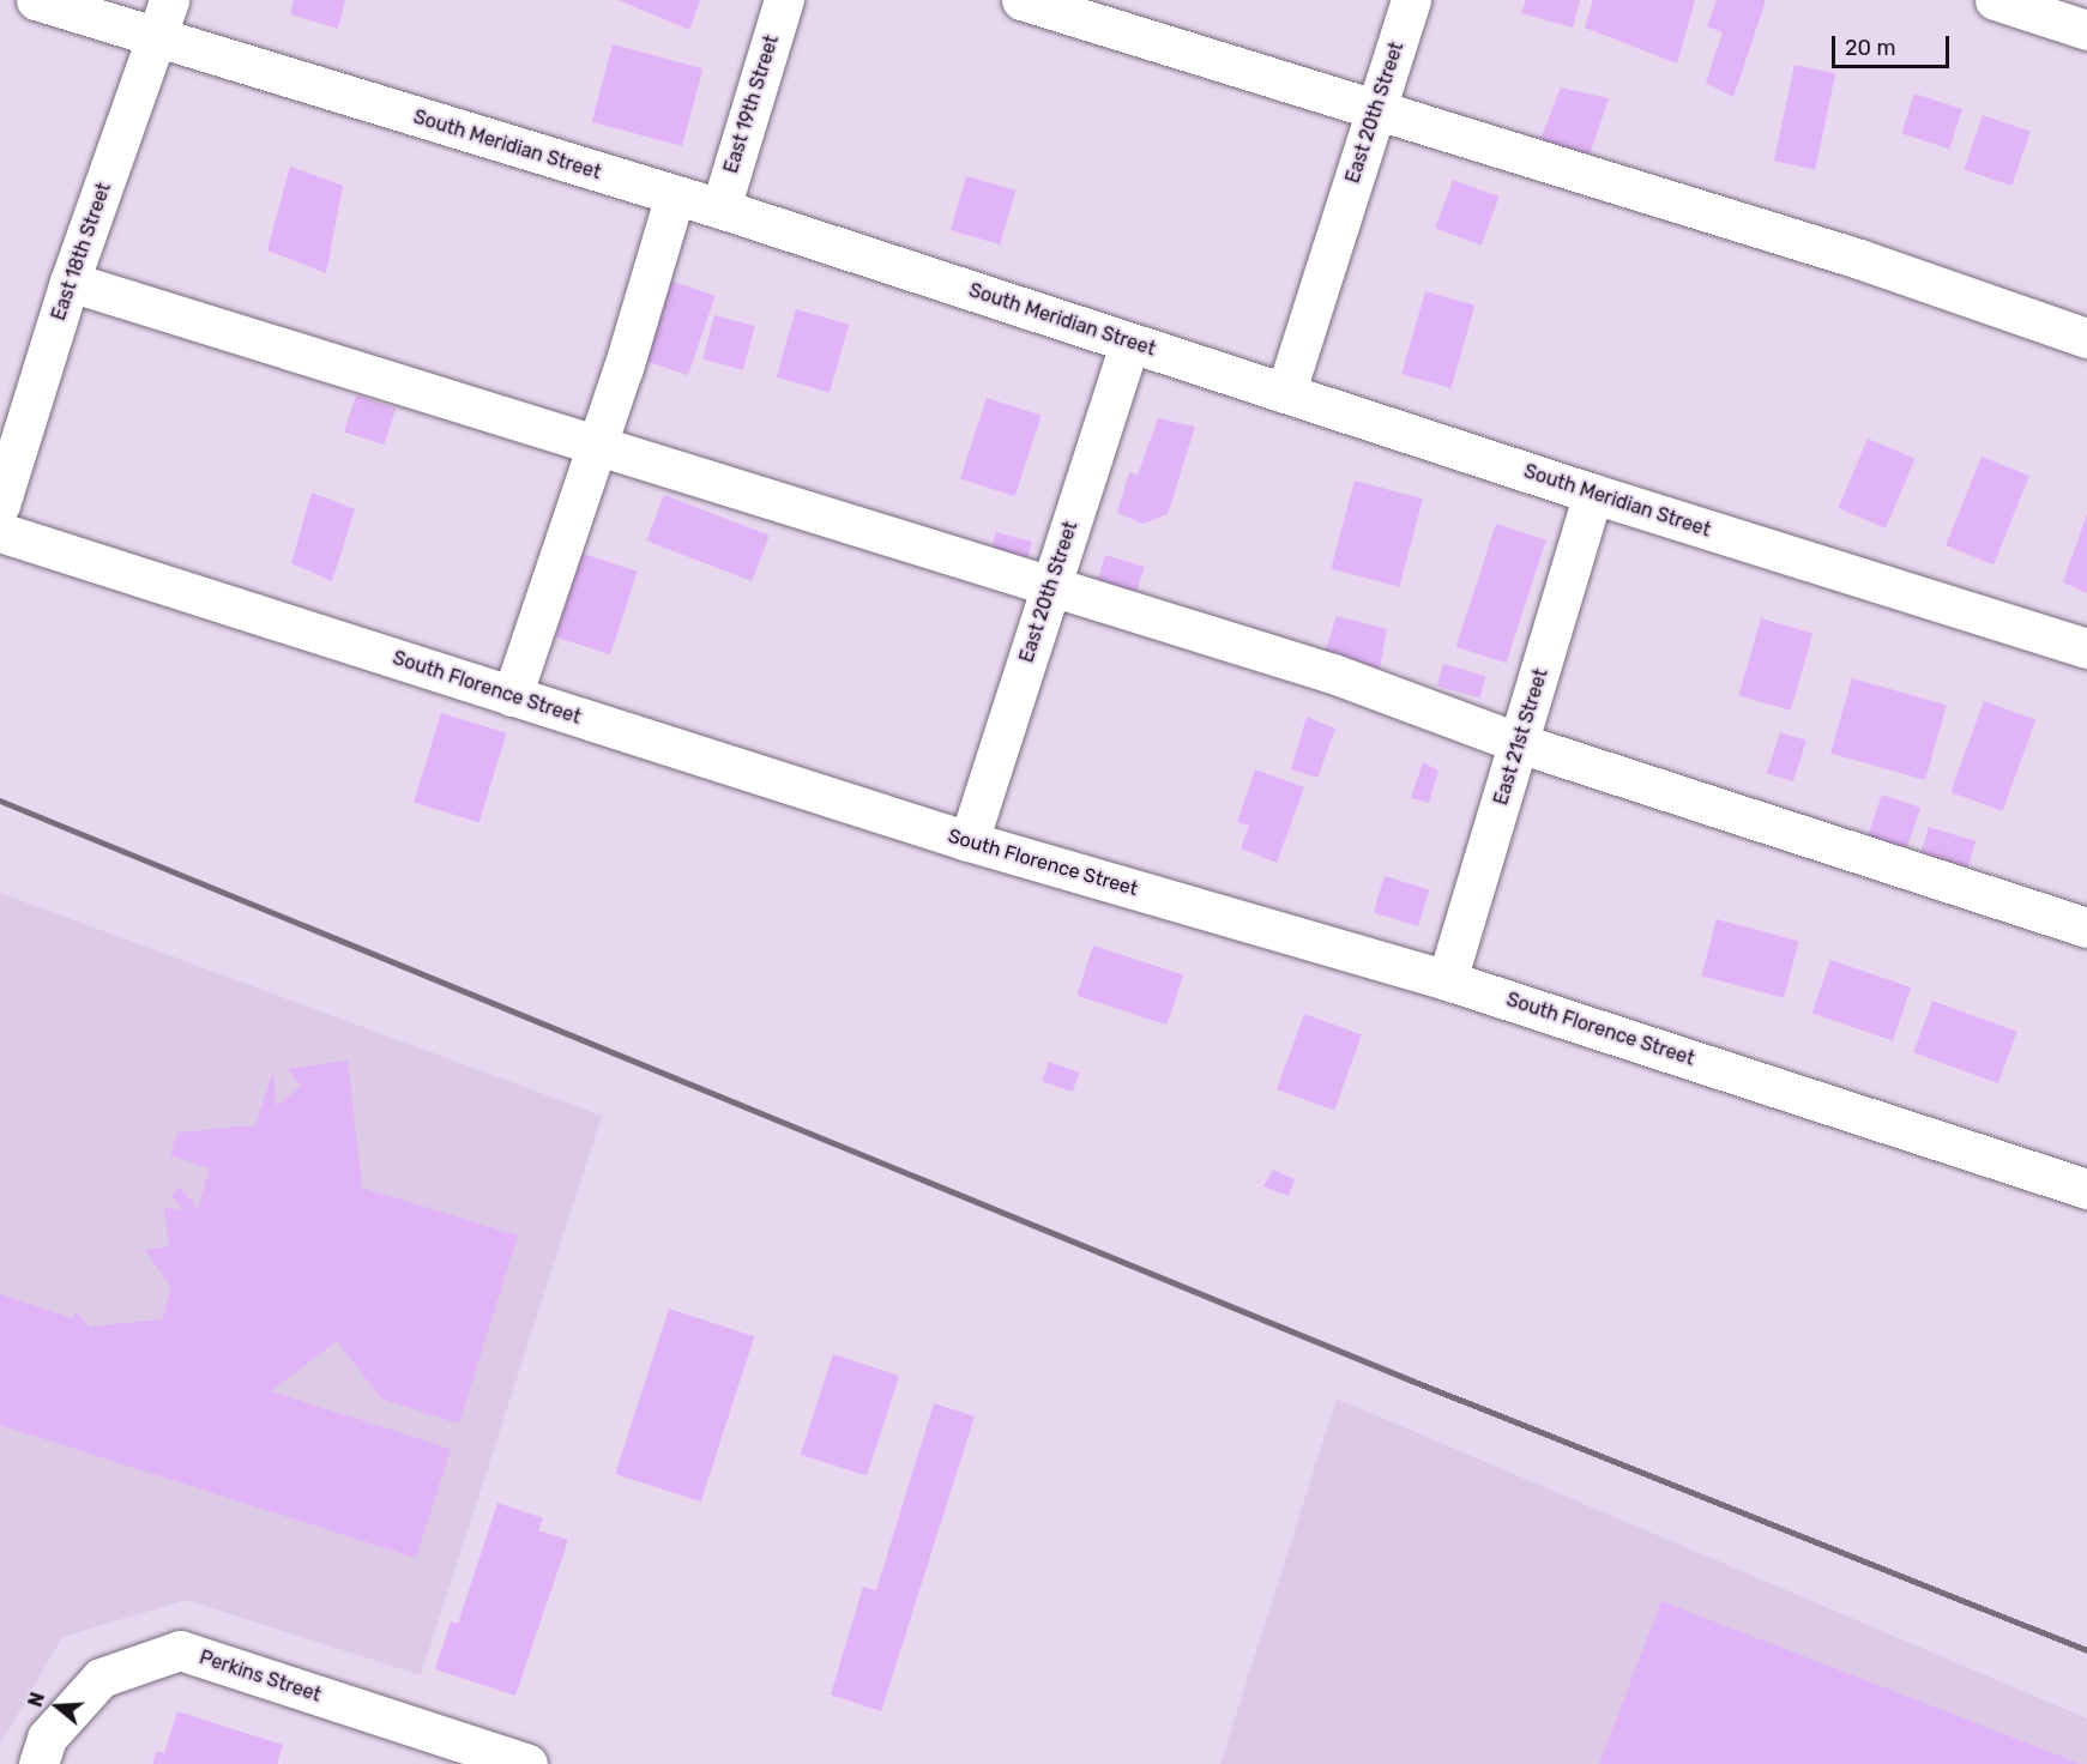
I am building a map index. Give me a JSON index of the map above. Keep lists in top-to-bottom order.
{
  "streets": {
    "street": [
      "East 19th Street",
      "East 20th Street",
      "South Meridian Street",
      "East 18th Street",
      "South Florence Street",
      "East 21st Street",
      "Perkins Street"
    ]
  },
  "crossings": [
    ["East 19th Street", "South Meridian Street"],
    ["East 20th Street", "South Meridian Street"],
    ["East 20th Street", "South Florence Street"],
    ["South Meridian Street", "East 18th Street"],
    ["South Meridian Street", "East 21st Street"],
    ["South Florence Street", "East 21st Street"]
  ],
  "scale_bar": "20 m",
  "north": "left"
}
